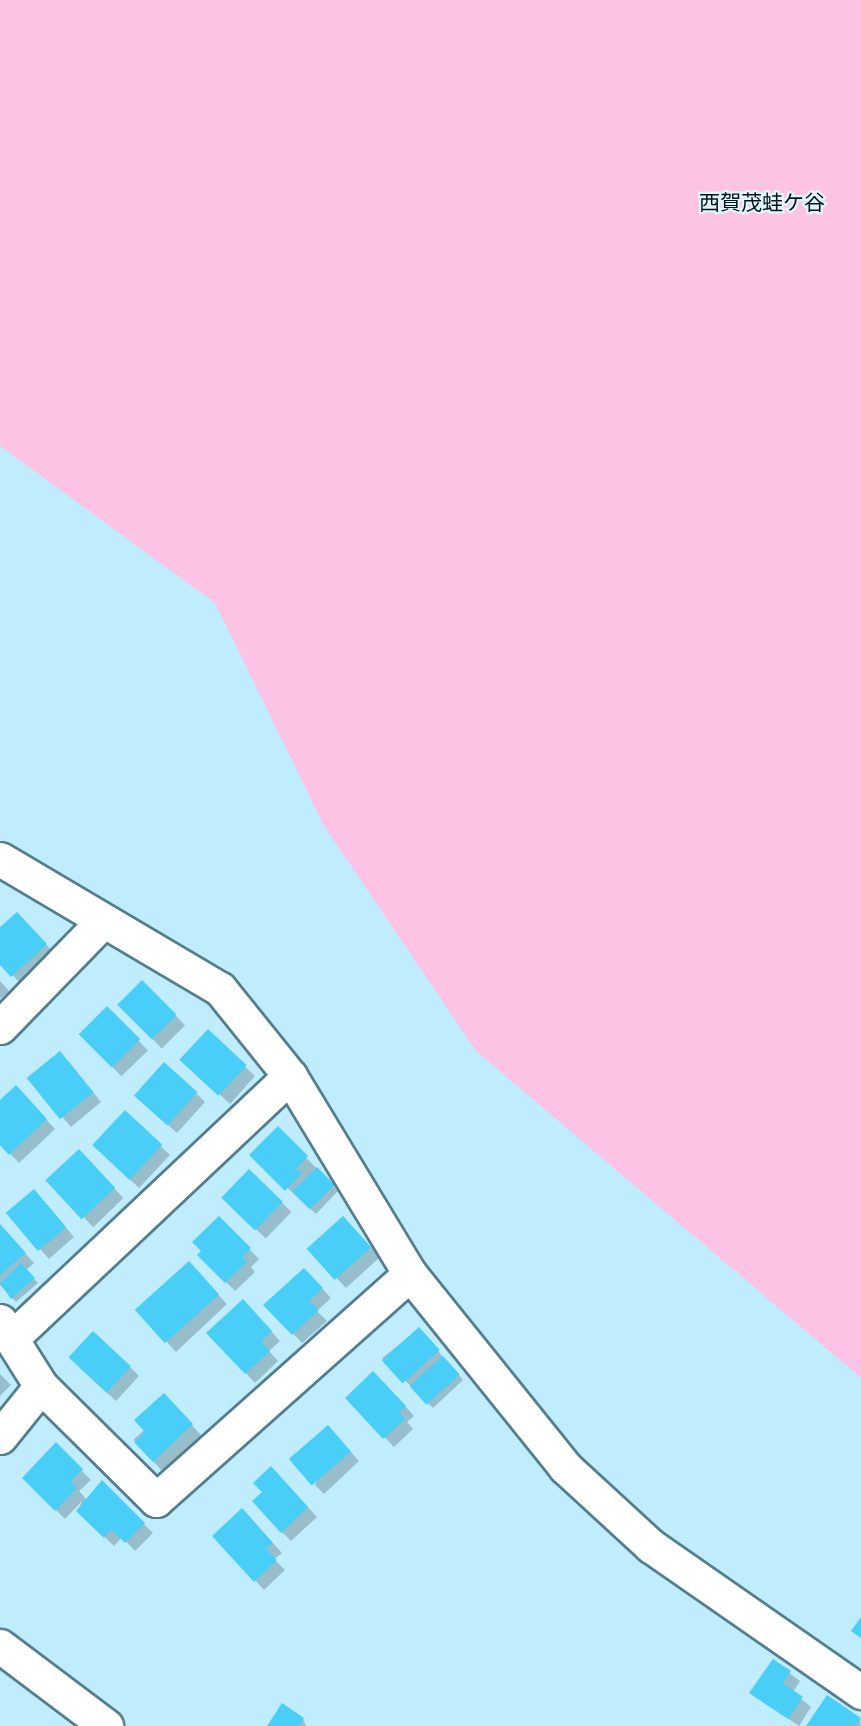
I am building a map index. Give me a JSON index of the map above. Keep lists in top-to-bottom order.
{
  "districts": ["西賀茂蛙ケ谷"]
}
